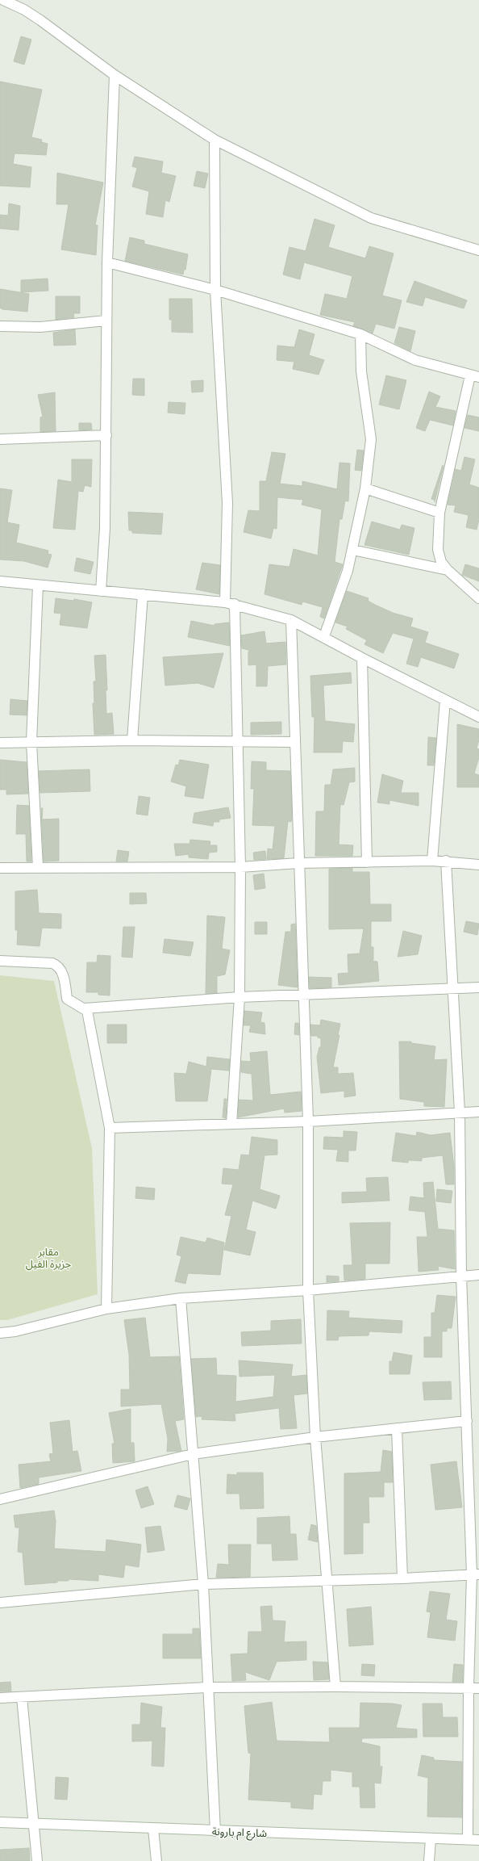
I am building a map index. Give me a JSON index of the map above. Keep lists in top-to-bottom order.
{
  "streets": {
    "street": ["شارع ام بارونة"]
  },
  "parks": ["مقابر جزيرة الفيل"]
}
